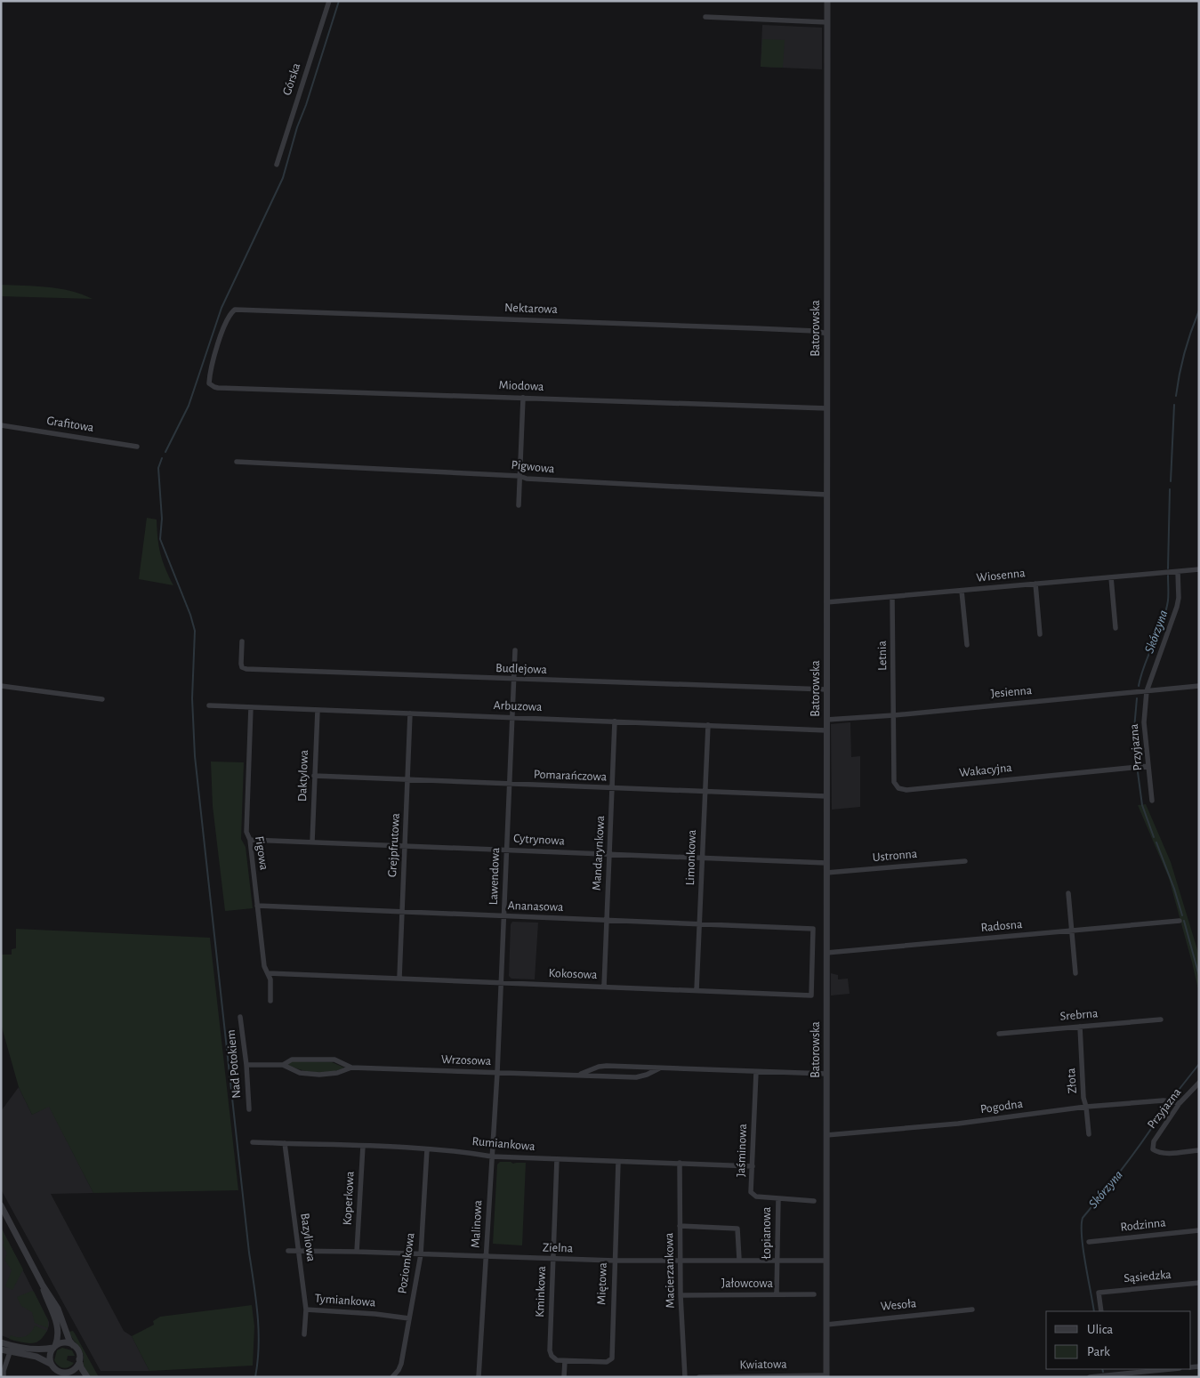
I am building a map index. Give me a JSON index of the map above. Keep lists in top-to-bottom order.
{
  "streets": {
    "street": [
      "Górska",
      "Nektarowa",
      "Batorowska",
      "Miodowa",
      "Grafitowa",
      "Pigwowa",
      "Wiosenna",
      "Letnia",
      "Budlejowa",
      "Jesienna",
      "Arbuzowa",
      "Przyjazna",
      "Wakacyjna",
      "Daktylowa",
      "Pomarańczowa",
      "Cytrynowa",
      "Grejpfrutowa",
      "Figowa",
      "Mandarynkowa",
      "Ustronna",
      "Limonkowa",
      "Lawendowa",
      "Ananasowa",
      "Radosna",
      "Kokosowa",
      "Srebrna",
      "Wrzosowa",
      "Nad Potokiem",
      "Złota",
      "Pogodna",
      "Rumiankowa",
      "Jaśminowa",
      "Koperkowa",
      "Malinowa",
      "Rodzinna",
      "Łopianowa",
      "Bazyliowa",
      "Zielna",
      "Poziomkowa",
      "Macierzankowa",
      "Sąsiedzka",
      "Miętowa",
      "Jałowcowa",
      "Kminkowa",
      "Tymiankowa",
      "Wesoła",
      "Kwiatowa"
    ]
  },
  "crossings": [
    ["Nektarowa", "Batorowska"],
    ["Nektarowa", "Miodowa"],
    ["Batorowska", "Miodowa"],
    ["Batorowska", "Pigwowa"],
    ["Batorowska", "Wiosenna"],
    ["Batorowska", "Budlejowa"],
    ["Batorowska", "Jesienna"],
    ["Batorowska", "Arbuzowa"],
    ["Batorowska", "Pomarańczowa"],
    ["Batorowska", "Cytrynowa"],
    ["Batorowska", "Ustronna"],
    ["Batorowska", "Radosna"],
    ["Batorowska", "Wrzosowa"],
    ["Batorowska", "Pogodna"],
    ["Batorowska", "Zielna"],
    ["Batorowska", "Wesoła"],
    ["Batorowska", "Kwiatowa"],
    ["Wiosenna", "Letnia"],
    ["Letnia", "Jesienna"],
    ["Letnia", "Wakacyjna"],
    ["Budlejowa", "Lawendowa"],
    ["Jesienna", "Przyjazna"],
    ["Jesienna", "Wakacyjna"],
    ["Arbuzowa", "Daktylowa"],
    ["Arbuzowa", "Grejpfrutowa"],
    ["Arbuzowa", "Figowa"],
    ["Arbuzowa", "Mandarynkowa"],
    ["Arbuzowa", "Limonkowa"],
    ["Arbuzowa", "Lawendowa"],
    ["Przyjazna", "Wakacyjna"],
    ["Przyjazna", "Pogodna"],
    ["Daktylowa", "Pomarańczowa"],
    ["Daktylowa", "Cytrynowa"],
    ["Pomarańczowa", "Grejpfrutowa"],
    ["Pomarańczowa", "Mandarynkowa"],
    ["Pomarańczowa", "Limonkowa"],
    ["Pomarańczowa", "Lawendowa"],
    ["Cytrynowa", "Grejpfrutowa"],
    ["Cytrynowa", "Figowa"],
    ["Cytrynowa", "Mandarynkowa"],
    ["Cytrynowa", "Limonkowa"],
    ["Cytrynowa", "Lawendowa"],
    ["Grejpfrutowa", "Ananasowa"],
    ["Grejpfrutowa", "Kokosowa"],
    ["Figowa", "Ananasowa"],
    ["Figowa", "Kokosowa"],
    ["Mandarynkowa", "Ananasowa"],
    ["Mandarynkowa", "Kokosowa"],
    ["Limonkowa", "Ananasowa"],
    ["Limonkowa", "Kokosowa"],
    ["Lawendowa", "Ananasowa"],
    ["Lawendowa", "Kokosowa"],
    ["Lawendowa", "Wrzosowa"],
    ["Lawendowa", "Malinowa"],
    ["Ananasowa", "Kokosowa"],
    ["Srebrna", "Złota"],
    ["Wrzosowa", "Nad Potokiem"],
    ["Wrzosowa", "Jaśminowa"],
    ["Wrzosowa", "Malinowa"],
    ["Złota", "Pogodna"],
    ["Rumiankowa", "Jaśminowa"],
    ["Rumiankowa", "Koperkowa"],
    ["Rumiankowa", "Malinowa"],
    ["Rumiankowa", "Bazyliowa"],
    ["Rumiankowa", "Poziomkowa"],
    ["Rumiankowa", "Macierzankowa"],
    ["Rumiankowa", "Miętowa"],
    ["Rumiankowa", "Kminkowa"],
    ["Jaśminowa", "Łopianowa"],
    ["Koperkowa", "Zielna"],
    ["Malinowa", "Zielna"],
    ["Łopianowa", "Zielna"],
    ["Łopianowa", "Jałowcowa"],
    ["Bazyliowa", "Zielna"],
    ["Bazyliowa", "Tymiankowa"],
    ["Zielna", "Poziomkowa"],
    ["Zielna", "Macierzankowa"],
    ["Zielna", "Miętowa"],
    ["Zielna", "Kminkowa"],
    ["Poziomkowa", "Tymiankowa"],
    ["Macierzankowa", "Jałowcowa"],
    ["Miętowa", "Kminkowa"]
  ],
  "water": ["Skórzyna"],
  "legend": ["Ulica", "Park"]
}
